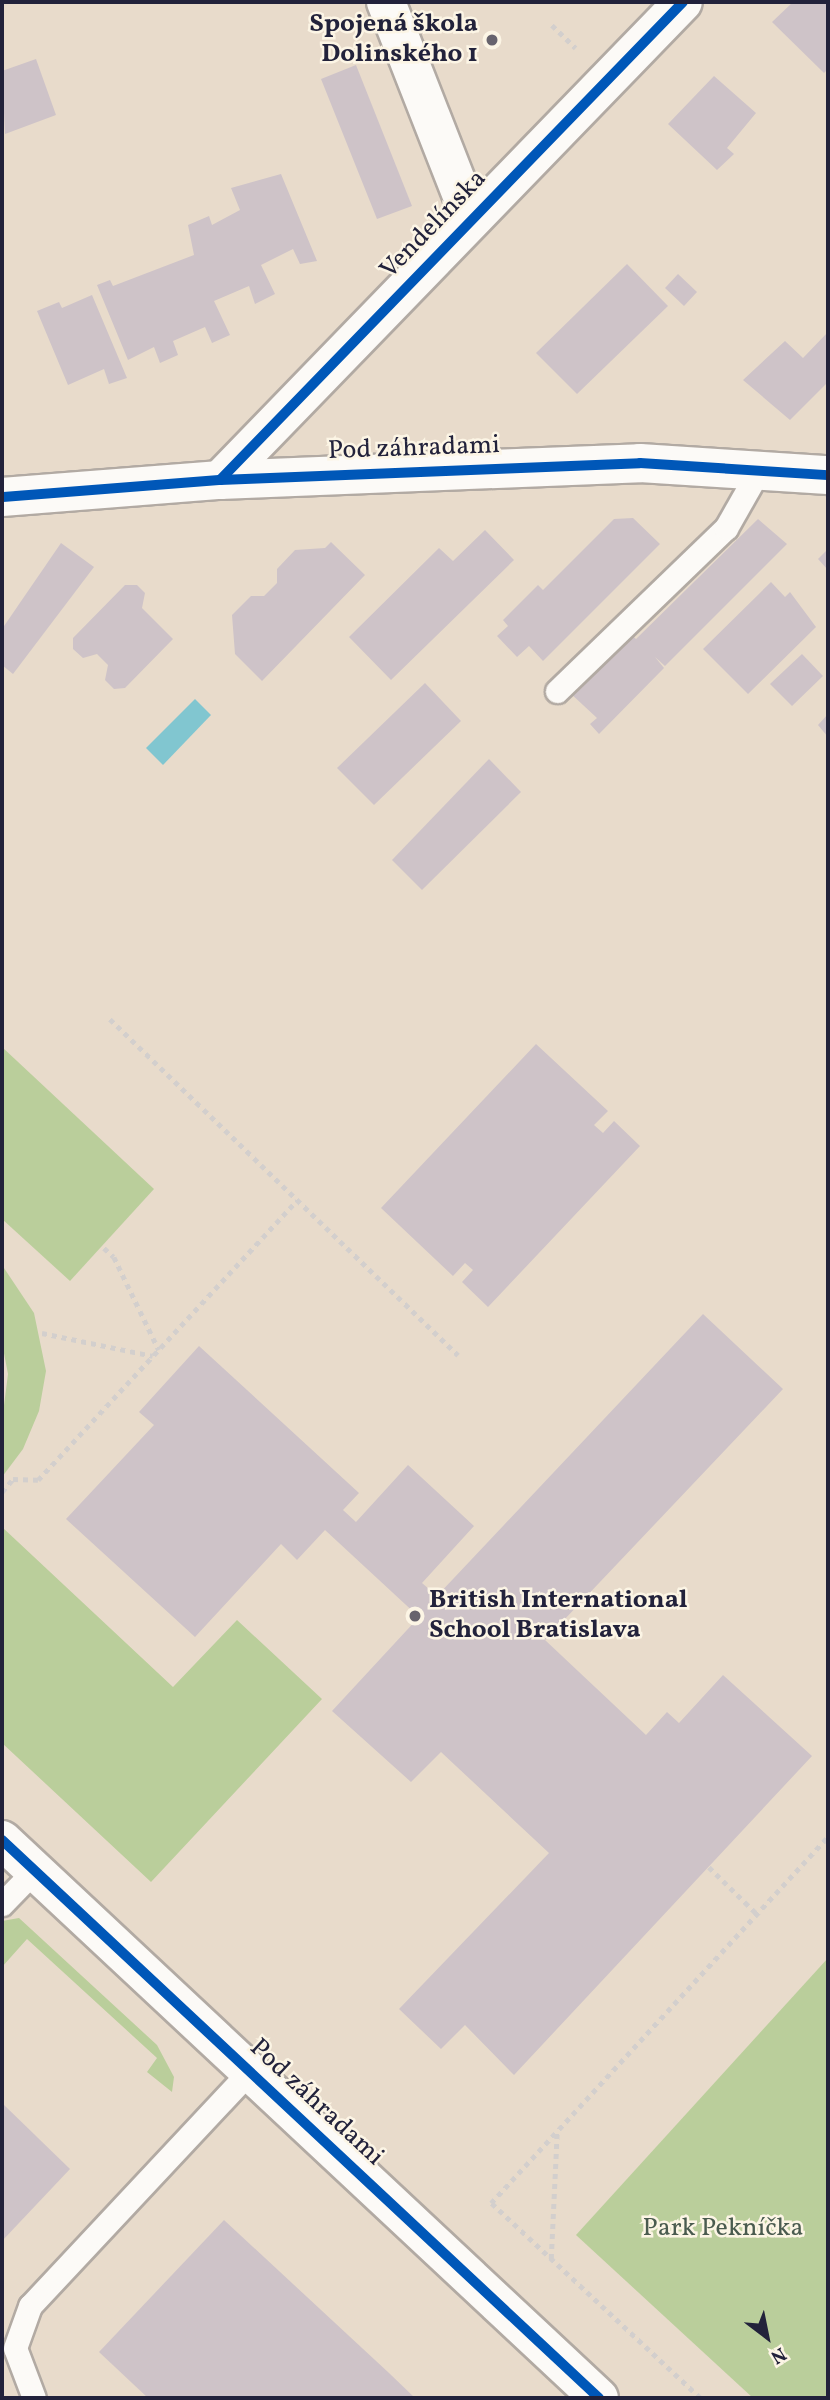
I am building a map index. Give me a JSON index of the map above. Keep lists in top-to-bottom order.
{
  "streets": {
    "street": ["Vendelínska", "Pod záhradami"]
  },
  "crossings": [
    ["Vendelínska", "Pod záhradami"]
  ],
  "parks": ["Park Pekníčka"],
  "places": ["Spojená škola Dolinského 1", "British International School Bratislava"],
  "north": "bottom right"
}
